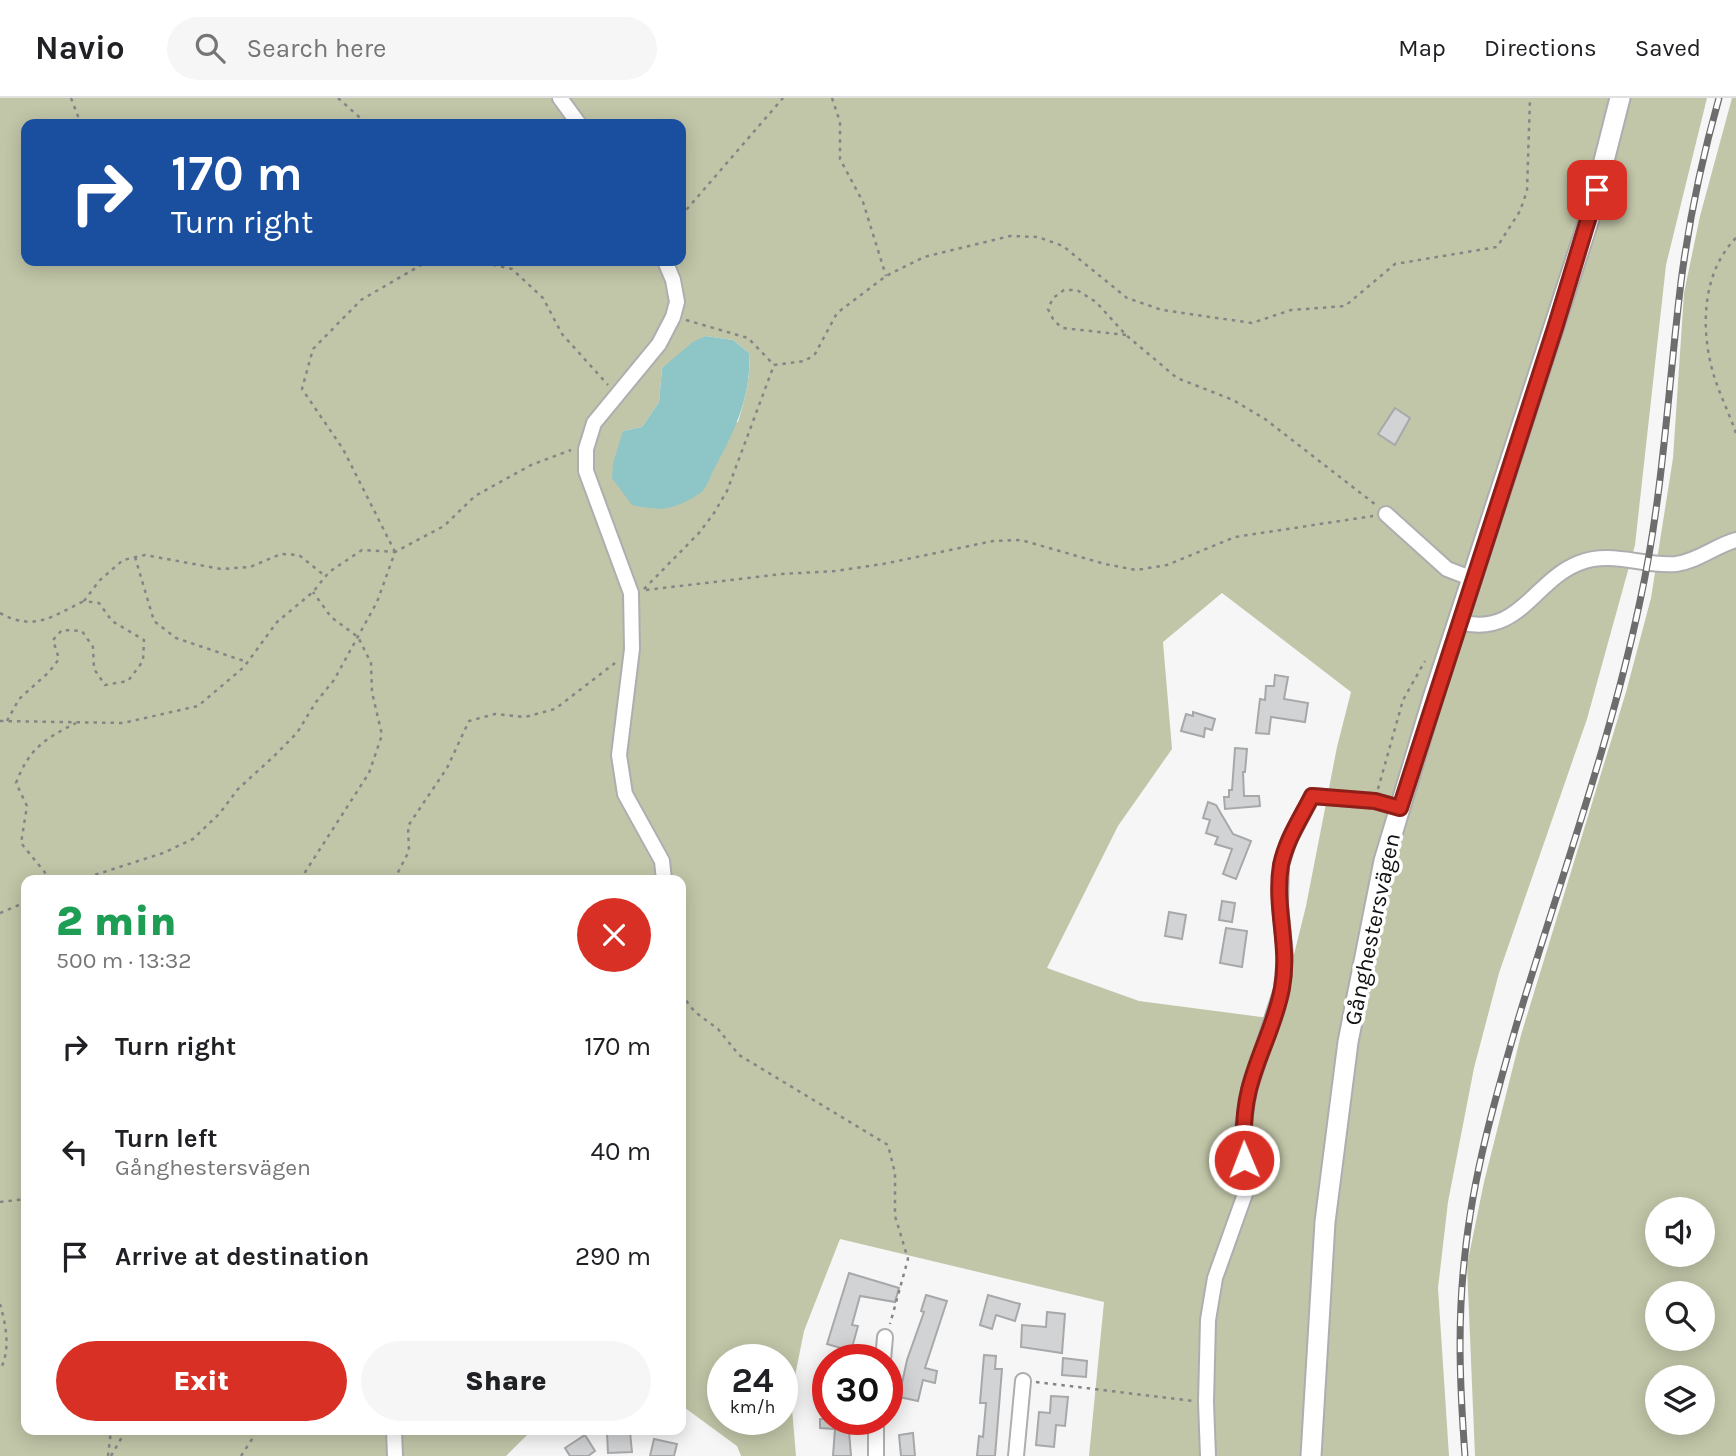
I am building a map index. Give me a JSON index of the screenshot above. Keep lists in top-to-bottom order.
{
  "streets": {
    "street": ["Gånghestersvägen"]
  },
  "page": {
    "header": "Navio",
    "search": "Search here",
    "nav": ["Map", "Directions", "Saved"],
    "turn": ["170 m", "Turn right"],
    "heading": ["2 min", "500 m · 13:32"],
    "list": [
      {
        "name": "Turn right",
        "value": "170 m"
      },
      {
        "name": "Turn left",
        "note": "Gånghestersvägen",
        "value": "40 m"
      },
      {
        "name": "Arrive at destination",
        "value": "290 m"
      }
    ],
    "buttons": ["Exit", "Share"],
    "speed": "24 km/h",
    "limit": "30"
  }
}
